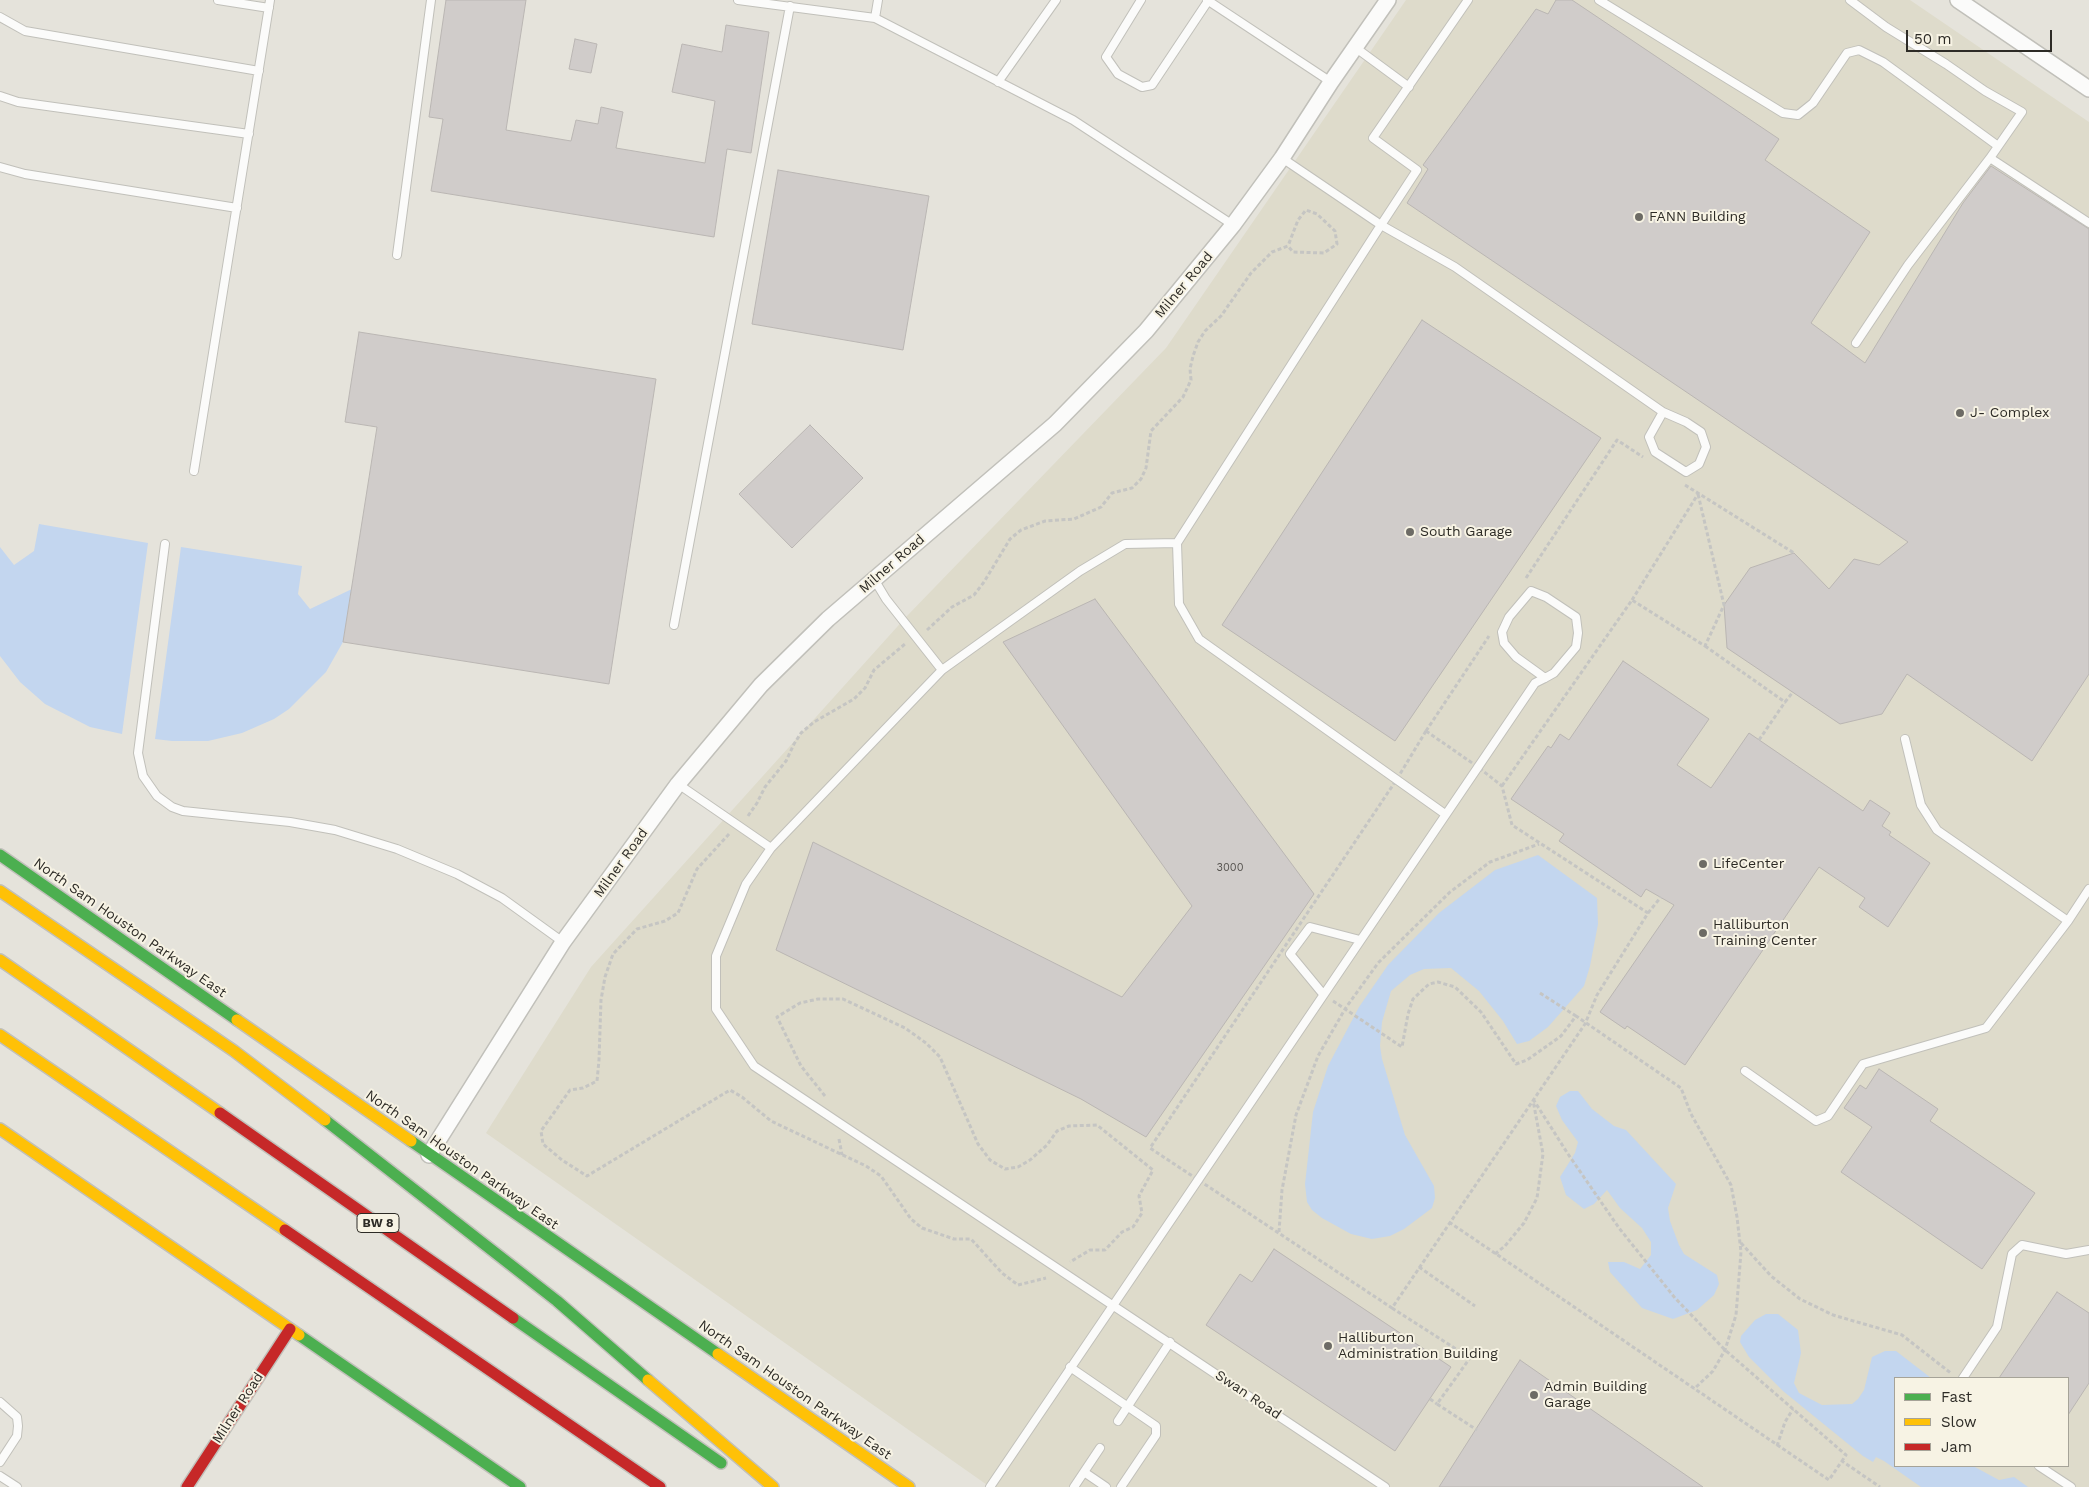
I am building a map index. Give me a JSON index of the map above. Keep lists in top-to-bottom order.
{
  "streets": {
    "main road": ["Milner Road", "North Sam Houston Parkway East", "BW 8"],
    "lane": ["Swan Road"]
  },
  "crossings": [
    ["Milner Road", "North Sam Houston Parkway East"]
  ],
  "places": [
    "FANN Building",
    "J- Complex",
    "South Garage",
    "LifeCenter",
    "Halliburton Training Center",
    "Halliburton Administration Building",
    "Admin Building Garage"
  ],
  "house_numbers": ["3000"],
  "legend": ["Fast", "Slow", "Jam"],
  "scale_bar": "50 m"
}
